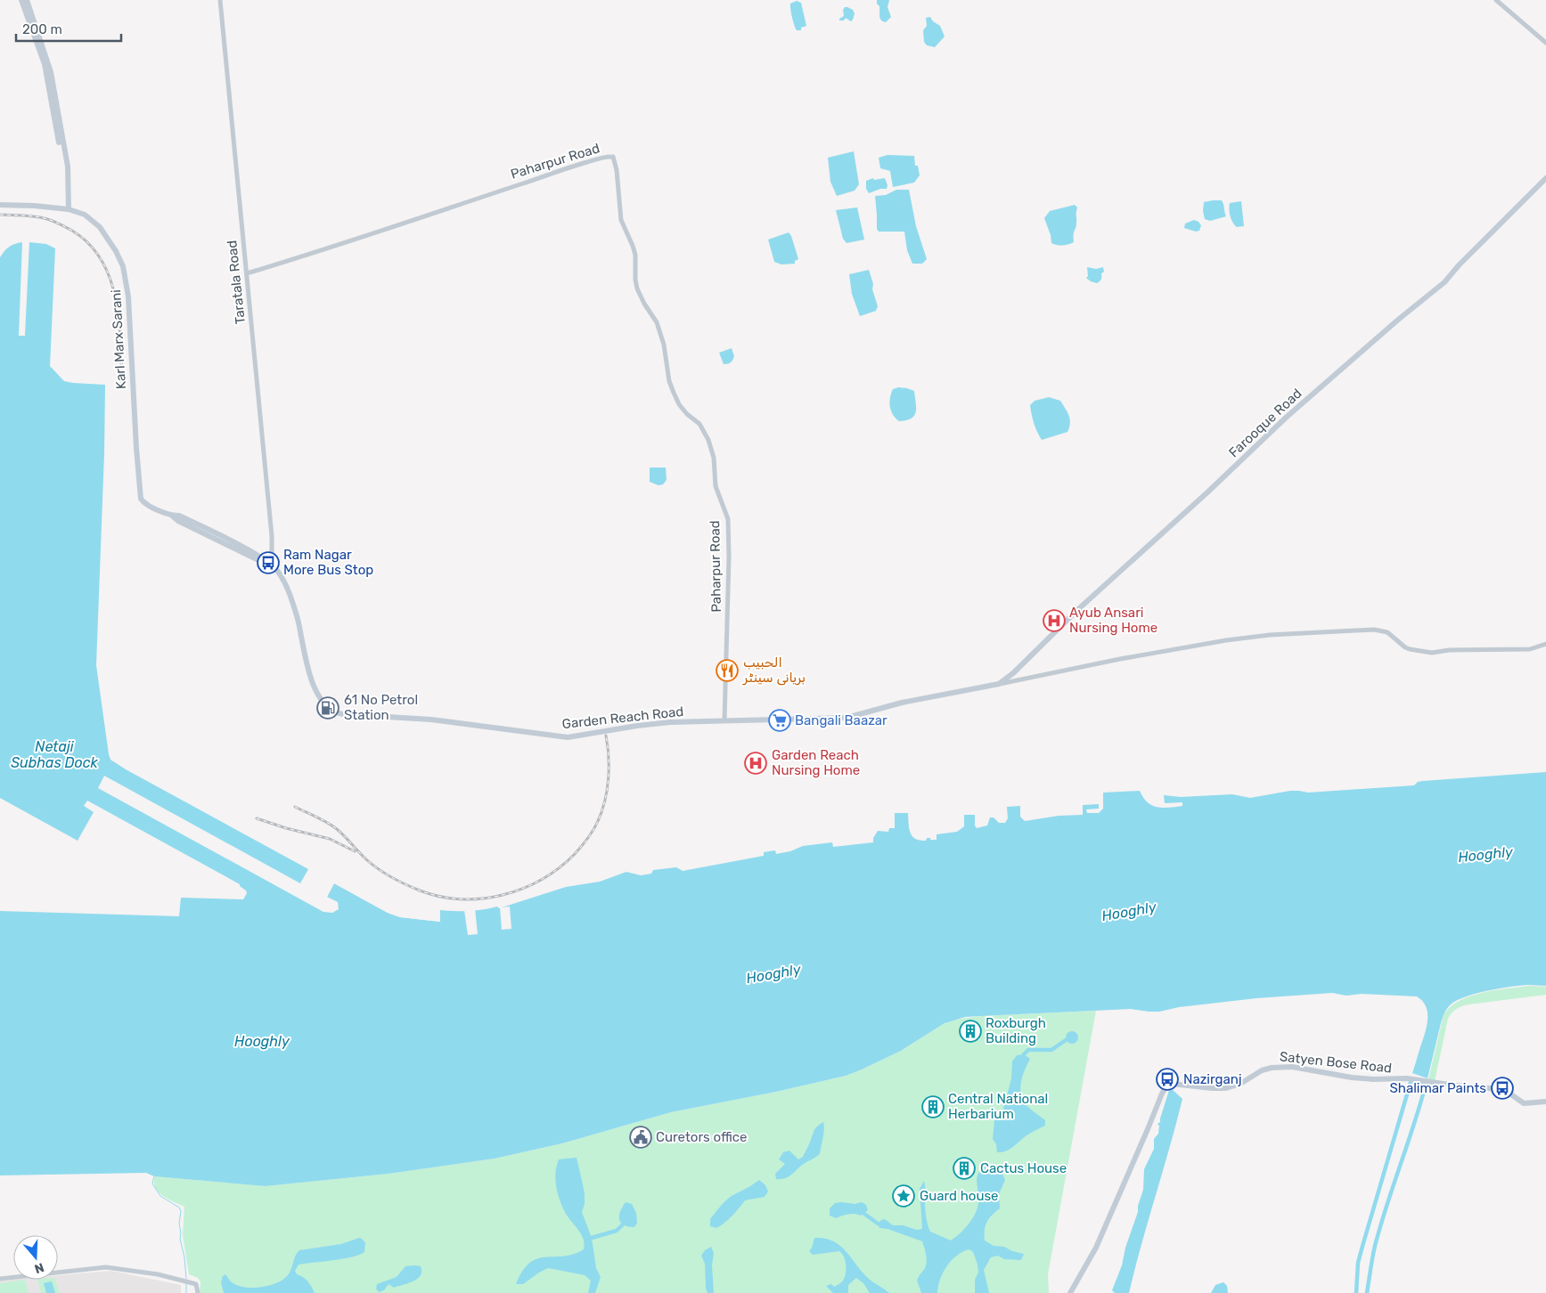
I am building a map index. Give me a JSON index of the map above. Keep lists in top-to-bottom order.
{
  "streets": {
    "main road": [
      "Karl Marx Sarani",
      "Farooque Road",
      "Garden Reach Road",
      "Satyen Bose Road"
    ],
    "street": ["Paharpur Road", "Taratala Road"]
  },
  "crossings": [
    ["Paharpur Road", "Taratala Road"],
    ["Paharpur Road", "Garden Reach Road"],
    ["Taratala Road", "Karl Marx Sarani"],
    ["Taratala Road", "Garden Reach Road"],
    ["Karl Marx Sarani", "Garden Reach Road"],
    ["Farooque Road", "Garden Reach Road"]
  ],
  "water": ["Netaji Subhas Dock", "Hooghly"],
  "places": {
    "bus stop": ["Ram Nagar More Bus Stop", "Nazirganj", "Shalimar Paints"],
    "hospital": ["Ayub Ansari Nursing Home", "Garden Reach Nursing Home"],
    "restaurant": ["الحبیب بریانی سینٹر"],
    "fuel station": ["61 No Petrol Station"],
    "supermarket": ["Bangali Baazar"],
    "building": ["Roxburgh Building", "Central National Herbarium", "Cactus House"],
    "public building": ["Curetors office"],
    "place": ["Guard house"]
  },
  "scale_bar": "200 m",
  "north": "bottom"
}
